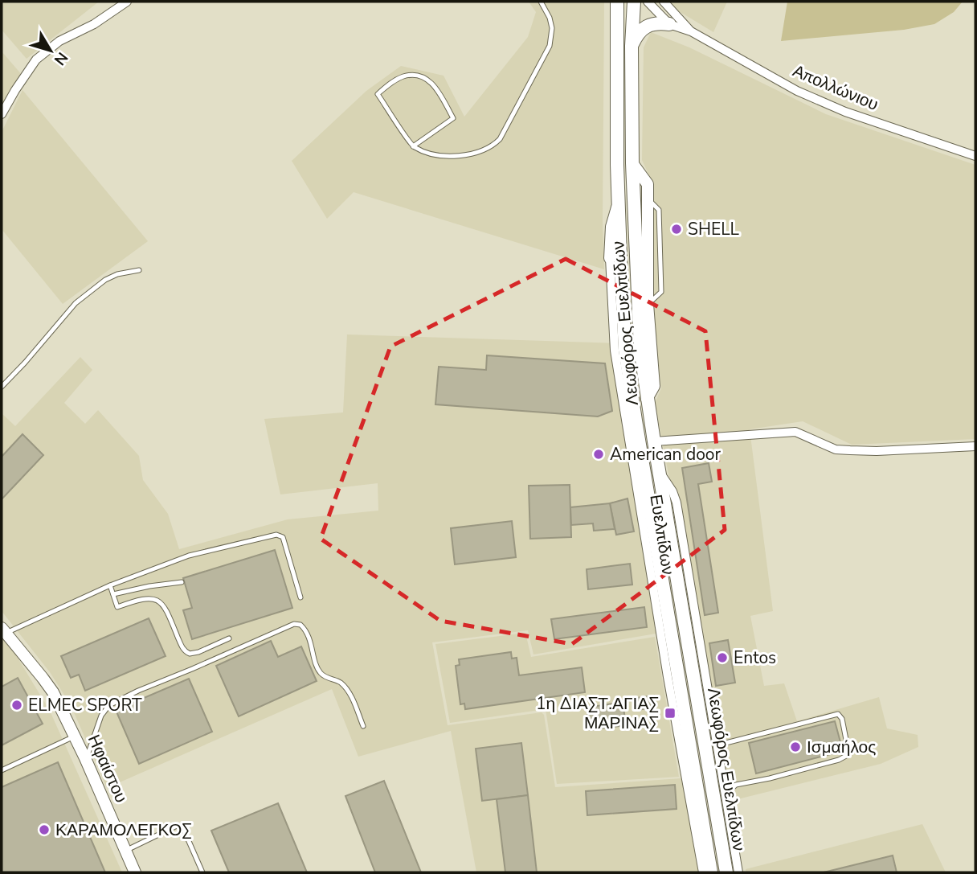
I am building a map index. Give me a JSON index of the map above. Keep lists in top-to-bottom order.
{
  "streets": {
    "main road": ["Λεωφόρος Ευελπίδων"],
    "street": ["Απολλώνιου", "Ευελπίδων", "Ηφαίστου"]
  },
  "crossings": [
    ["Λεωφόρος Ευελπίδων", "Ευελπίδων"]
  ],
  "places": {
    "other": [
      "SHELL",
      "American door",
      "Entos",
      "ELMEC SPORT",
      "Ισμαήλος",
      "ΚΑΡΑΜΟΛΕΓΚΟΣ"
    ],
    "transit": ["1η ΔΙΑΣΤ.ΑΓΙΑΣ ΜΑΡΙΝΑΣ"]
  },
  "north": "bottom right"
}
